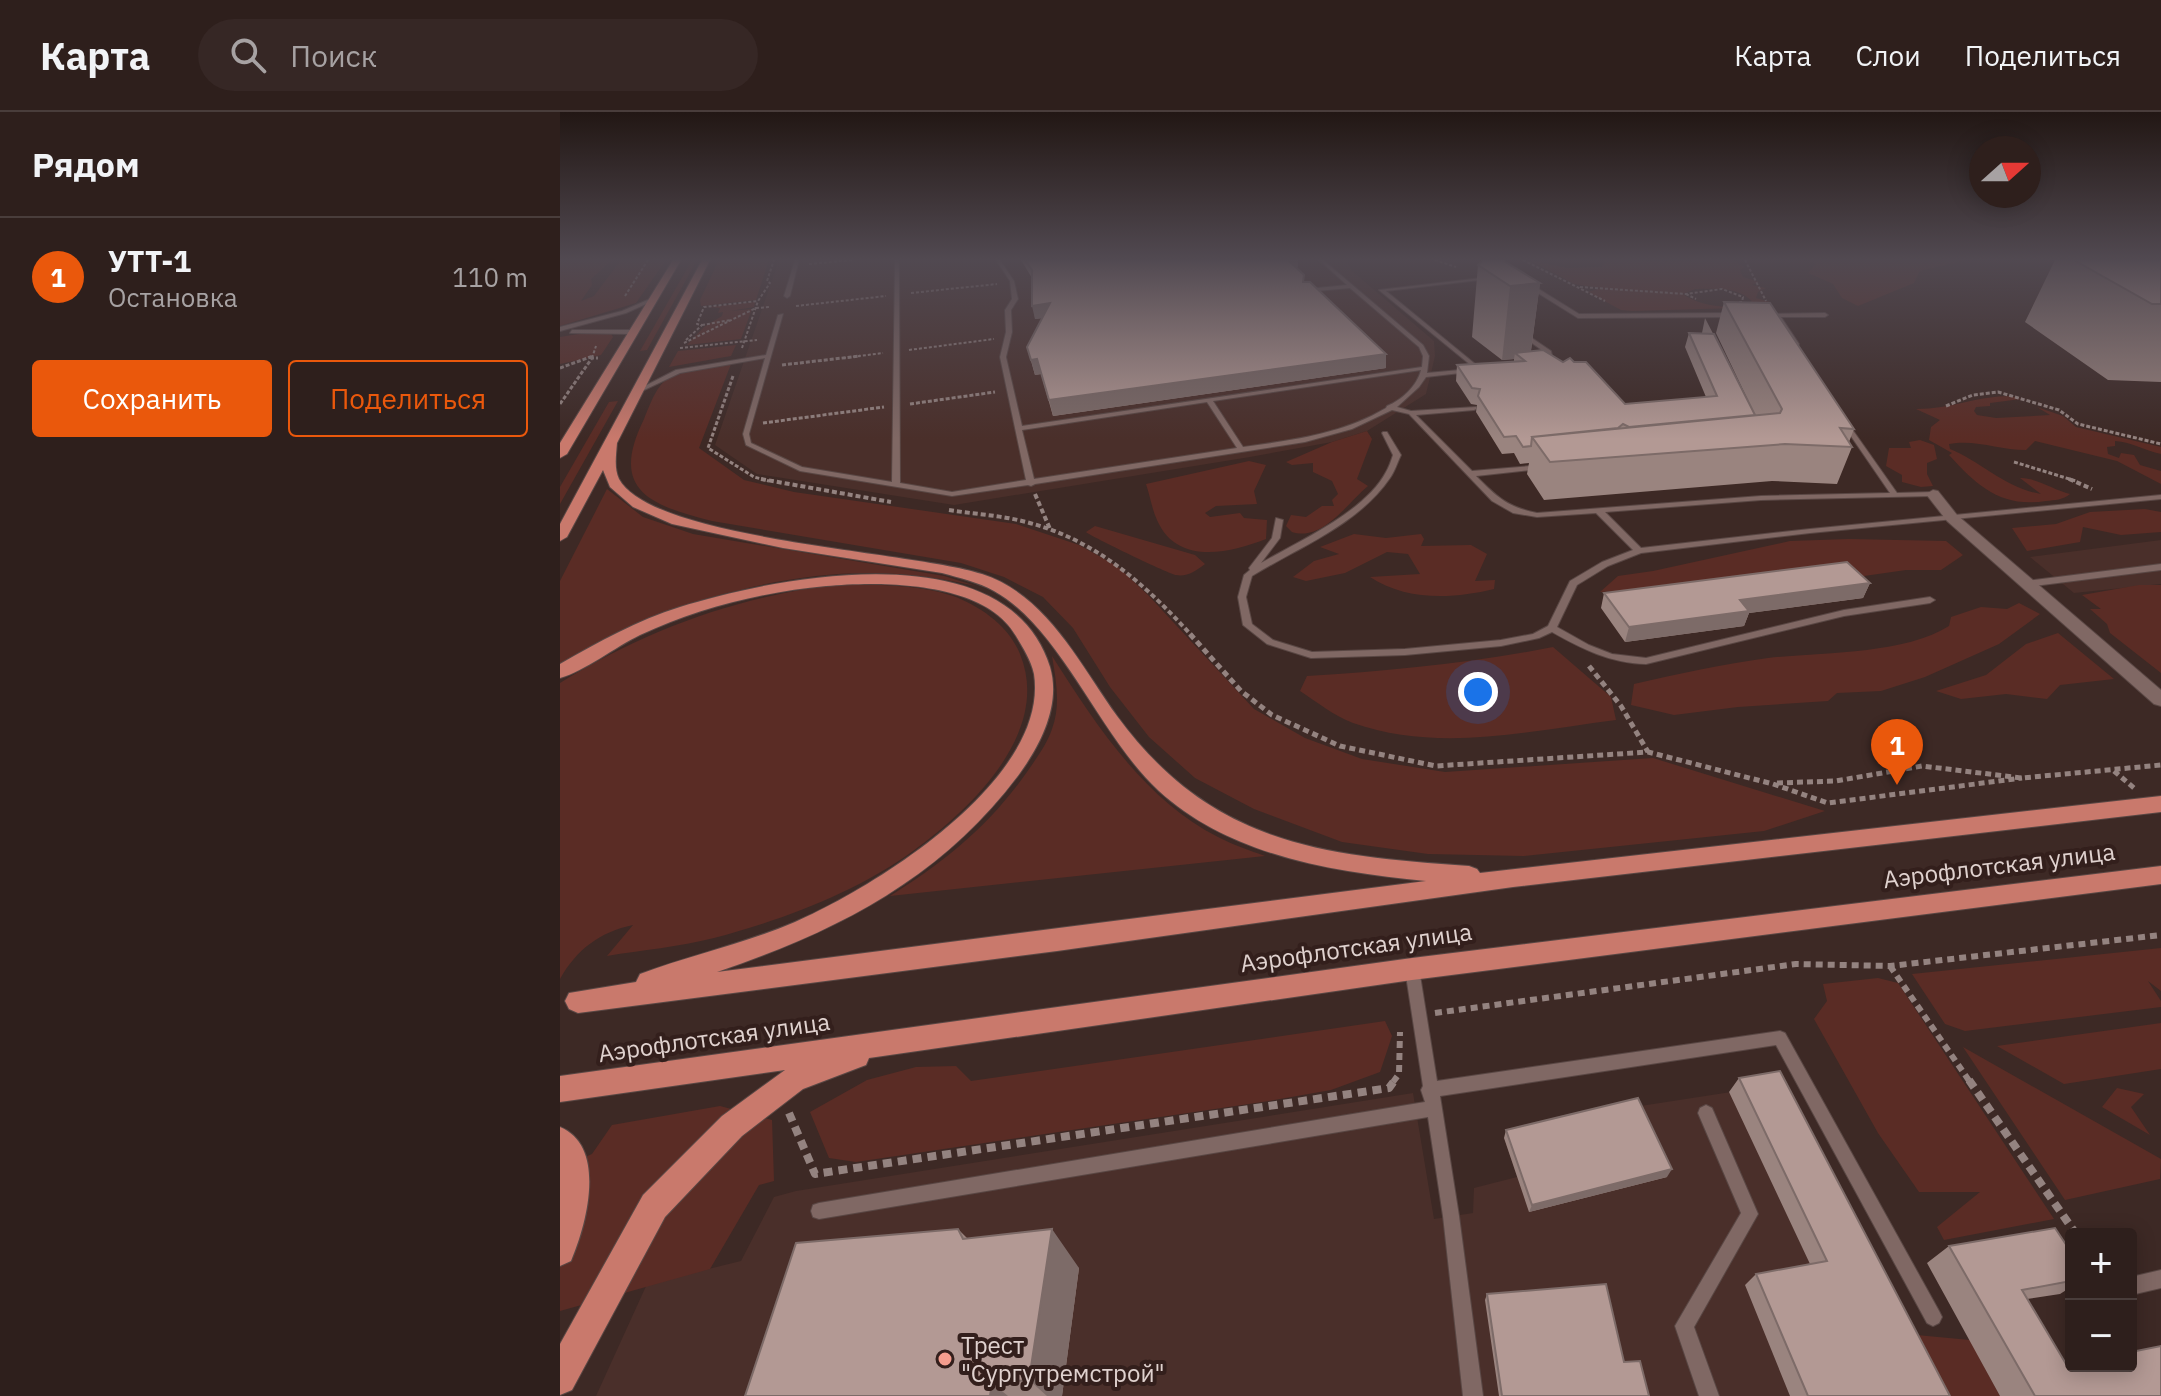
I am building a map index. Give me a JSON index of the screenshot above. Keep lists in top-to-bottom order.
{
  "streets": {
    "main road": ["Аэрофлотская улица"]
  },
  "places": ["Трест \"Сургутремстрой\""],
  "north": "right",
  "page": {
    "header": "Карта",
    "search": "Поиск",
    "nav": ["Карта", "Слои", "Поделиться"],
    "heading": "Рядом",
    "list": [
      {
        "mark": "1",
        "name": "УТТ-1",
        "note": "Остановка",
        "value": "110 m"
      }
    ],
    "buttons": ["Сохранить", "Поделиться"],
    "pins": "1",
    "map_buttons": ["+", "−"]
  }
}
